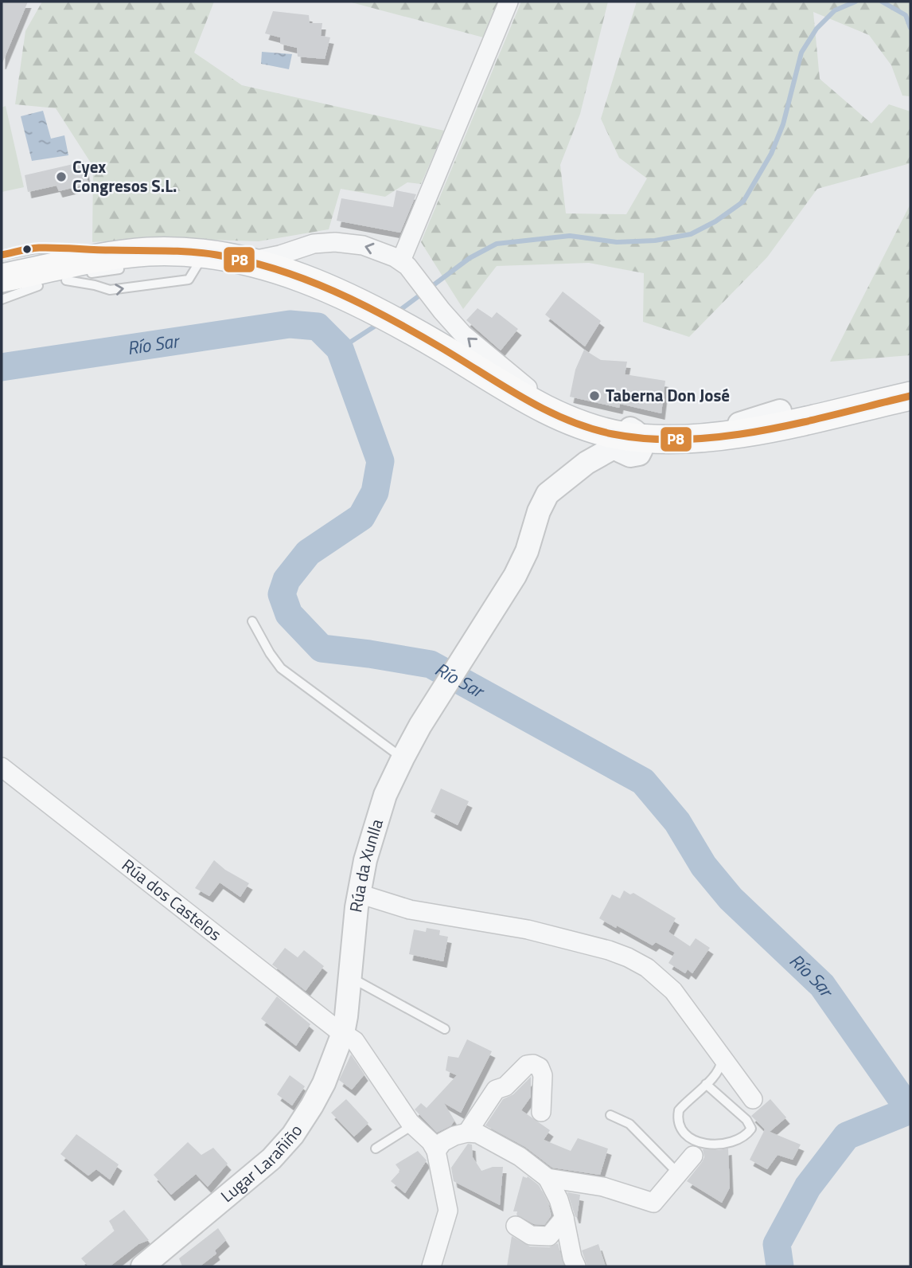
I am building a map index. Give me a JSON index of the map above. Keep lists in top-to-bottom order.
{
  "streets": {
    "street": ["Rúa da Xunlla", "Rúa dos Castelos", "Lugar Larañiño"]
  },
  "crossings": [
    ["Rúa da Xunlla", "Rúa dos Castelos"],
    ["Rúa da Xunlla", "Lugar Larañiño"],
    ["Rúa dos Castelos", "Lugar Larañiño"]
  ],
  "water": ["Río Sar"],
  "places": ["Cyex Congresos S.L.", "Taberna Don José"],
  "lines": ["transit line P8"]
}
